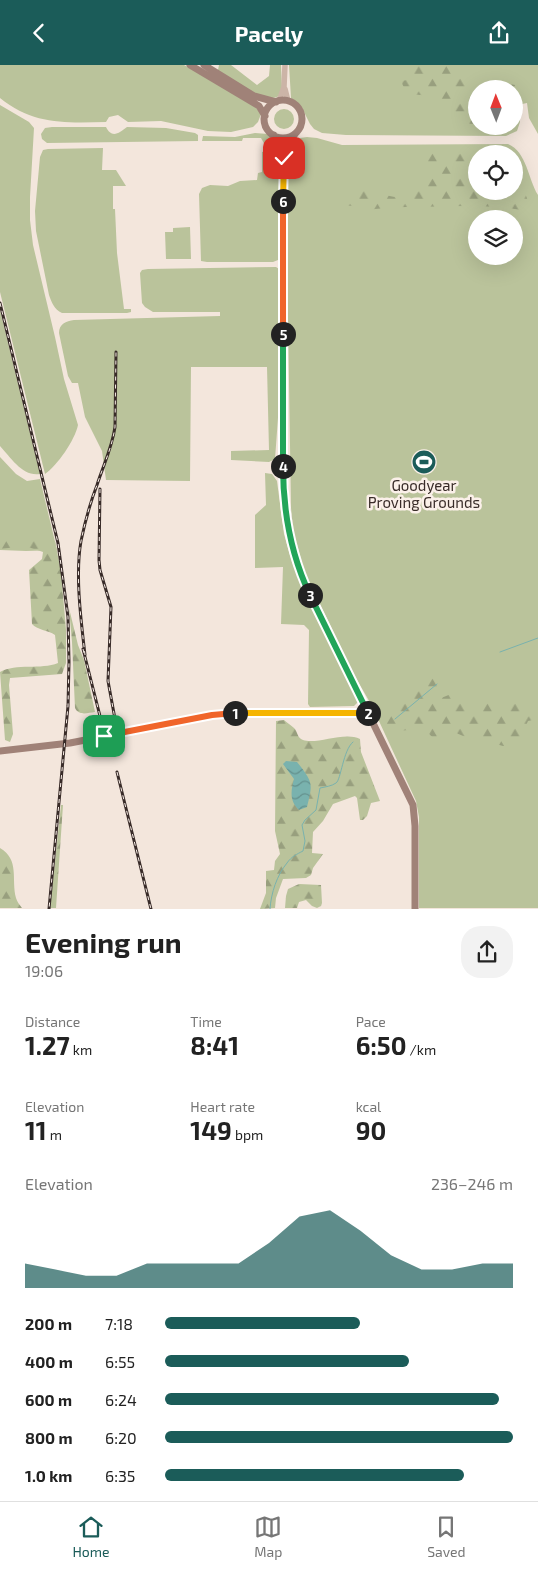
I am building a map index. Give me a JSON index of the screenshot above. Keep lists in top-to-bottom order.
{
  "places": {
    "sports": ["Goodyear Proving Grounds"]
  },
  "north": "top",
  "page": {
    "header": "Pacely",
    "pins": [
      "6",
      "5",
      "4",
      "3",
      "1",
      "2"
    ],
    "heading": ["Evening run", "19:06"],
    "stats": [
      ["Distance", "1.27 km"],
      ["Time", "8:41"],
      ["Pace", "6:50 /km"],
      ["Elevation", "11 m"],
      ["Heart rate", "149 bpm"],
      ["kcal", "90"]
    ],
    "chart": ["Elevation", "236–246 m"],
    "list": [
      {
        "name": "200 m",
        "note": "7:18"
      },
      {
        "name": "400 m",
        "note": "6:55"
      },
      {
        "name": "600 m",
        "note": "6:24"
      },
      {
        "name": "800 m",
        "note": "6:20"
      },
      {
        "name": "1.0 km",
        "note": "6:35"
      }
    ],
    "tabs": ["Home", "Map", "Saved"]
  }
}
